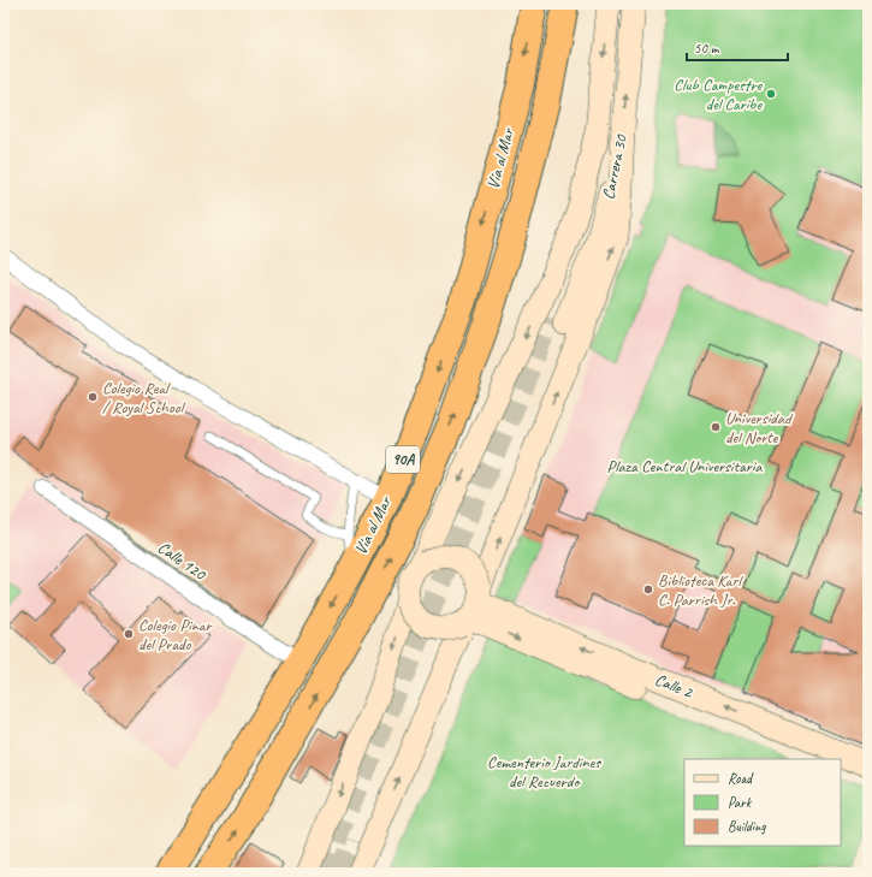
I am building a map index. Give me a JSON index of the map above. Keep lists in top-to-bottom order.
{
  "streets": {
    "highway": ["Vía al Mar", "90A"],
    "main road": ["Carrera 30", "Calle 2"],
    "street": ["Calle 120"]
  },
  "crossings": [
    ["Vía al Mar", "Calle 120"]
  ],
  "parks": ["Plaza Central Universitaria", "Cementerio Jardines del Recuerdo"],
  "places": [
    "Club Campestre del Caribe",
    "Colegio Real / Royal School",
    "Universidad del Norte",
    "Biblioteca Karl C. Parrish Jr.",
    "Colegio Pinar del Prado"
  ],
  "legend": ["Road", "Park", "Building"],
  "scale_bar": "50 m"
}
